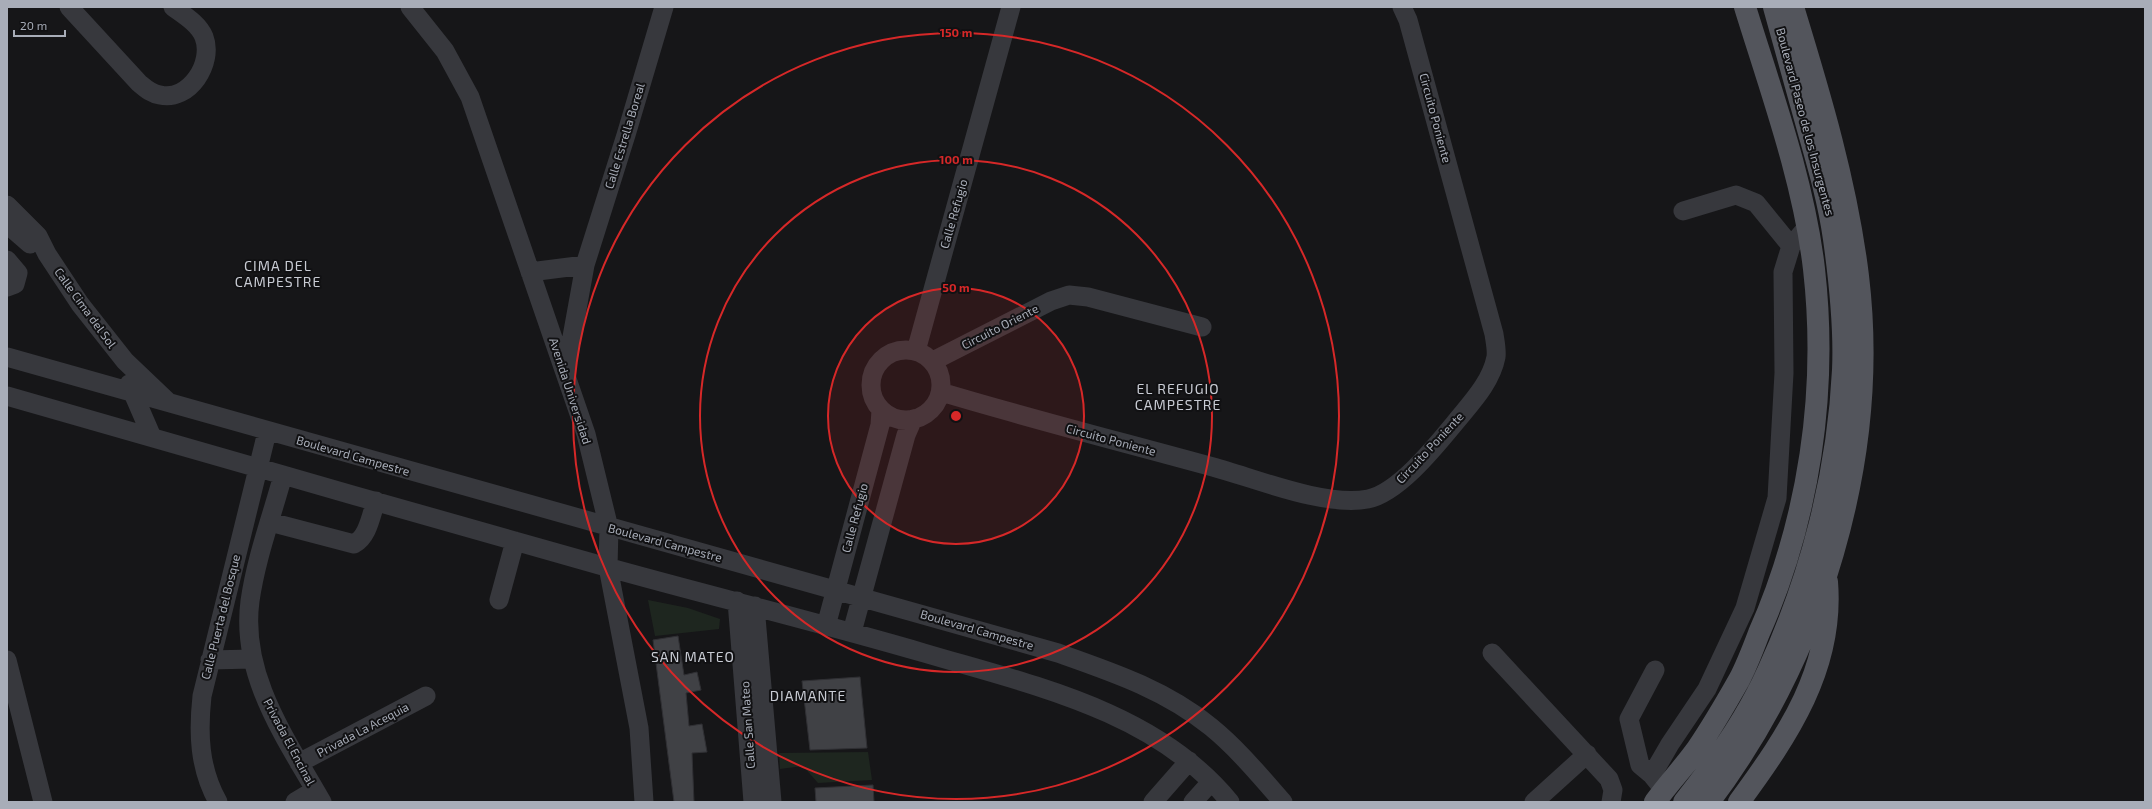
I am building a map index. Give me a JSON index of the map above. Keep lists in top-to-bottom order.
{
  "streets": {
    "main road": ["Boulevard Paseo de los Insurgentes"],
    "street": [
      "Circuito Poniente",
      "Calle Estrella Boreal",
      "Calle Refugio",
      "Calle Cima del Sol",
      "Circuito Oriente",
      "Avenida Universidad",
      "Boulevard Campestre",
      "Calle Puerta del Bosque",
      "Calle San Mateo",
      "Privada La Acequia",
      "Privada El Encinal"
    ]
  },
  "crossings": [
    ["Circuito Poniente", "Calle Refugio"],
    ["Circuito Poniente", "Circuito Oriente"],
    ["Calle Estrella Boreal", "Avenida Universidad"],
    ["Calle Refugio", "Circuito Oriente"],
    ["Calle Refugio", "Boulevard Campestre"],
    ["Calle Cima del Sol", "Boulevard Campestre"],
    ["Avenida Universidad", "Boulevard Campestre"],
    ["Boulevard Campestre", "Calle Puerta del Bosque"],
    ["Calle Puerta del Bosque", "Privada El Encinal"],
    ["Privada La Acequia", "Privada El Encinal"]
  ],
  "districts": [
    "CIMA DEL CAMPESTRE",
    "EL REFUGIO CAMPESTRE",
    "SAN MATEO",
    "DIAMANTE"
  ],
  "scale_bar": "20 m",
  "rings": ["150 m", "100 m", "50 m"]
}
